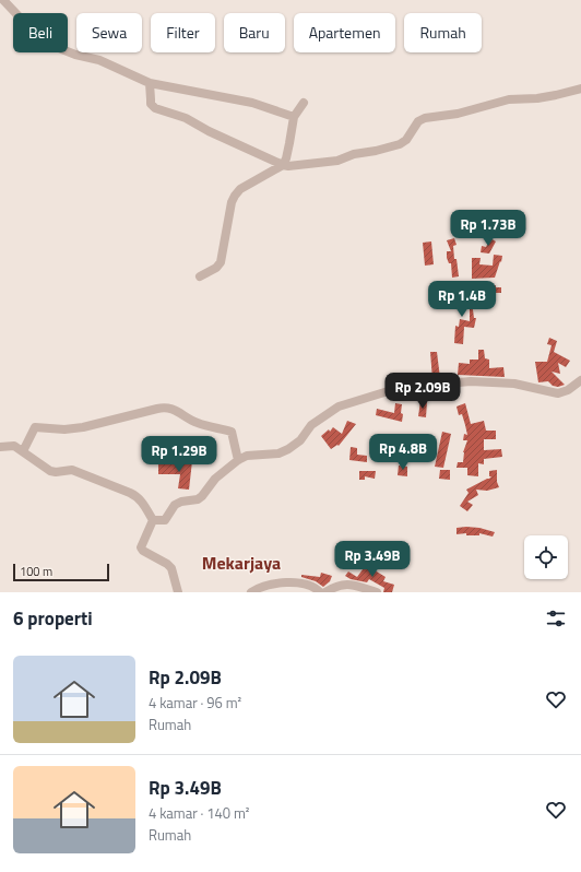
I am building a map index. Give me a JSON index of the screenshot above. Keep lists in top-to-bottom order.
{
  "districts": ["Mekarjaya"],
  "scale_bar": "100 m",
  "page": {
    "chip": [
      "Beli",
      "Sewa",
      "Filter",
      "Baru",
      "Apartemen",
      "Rumah"
    ],
    "price": [
      "Rp 1.73B",
      "Rp 1.4B",
      "Rp 2.09B",
      "Rp 4.8B",
      "Rp 1.29B",
      "Rp 3.49B"
    ],
    "scale": "100 m",
    "heading": "6 properti",
    "list": [
      {
        "name": "Rp 2.09B",
        "note": "4 kamar · 96 m² · Rumah"
      },
      {
        "name": "Rp 3.49B",
        "note": "4 kamar · 140 m² · Rumah"
      }
    ]
  }
}
